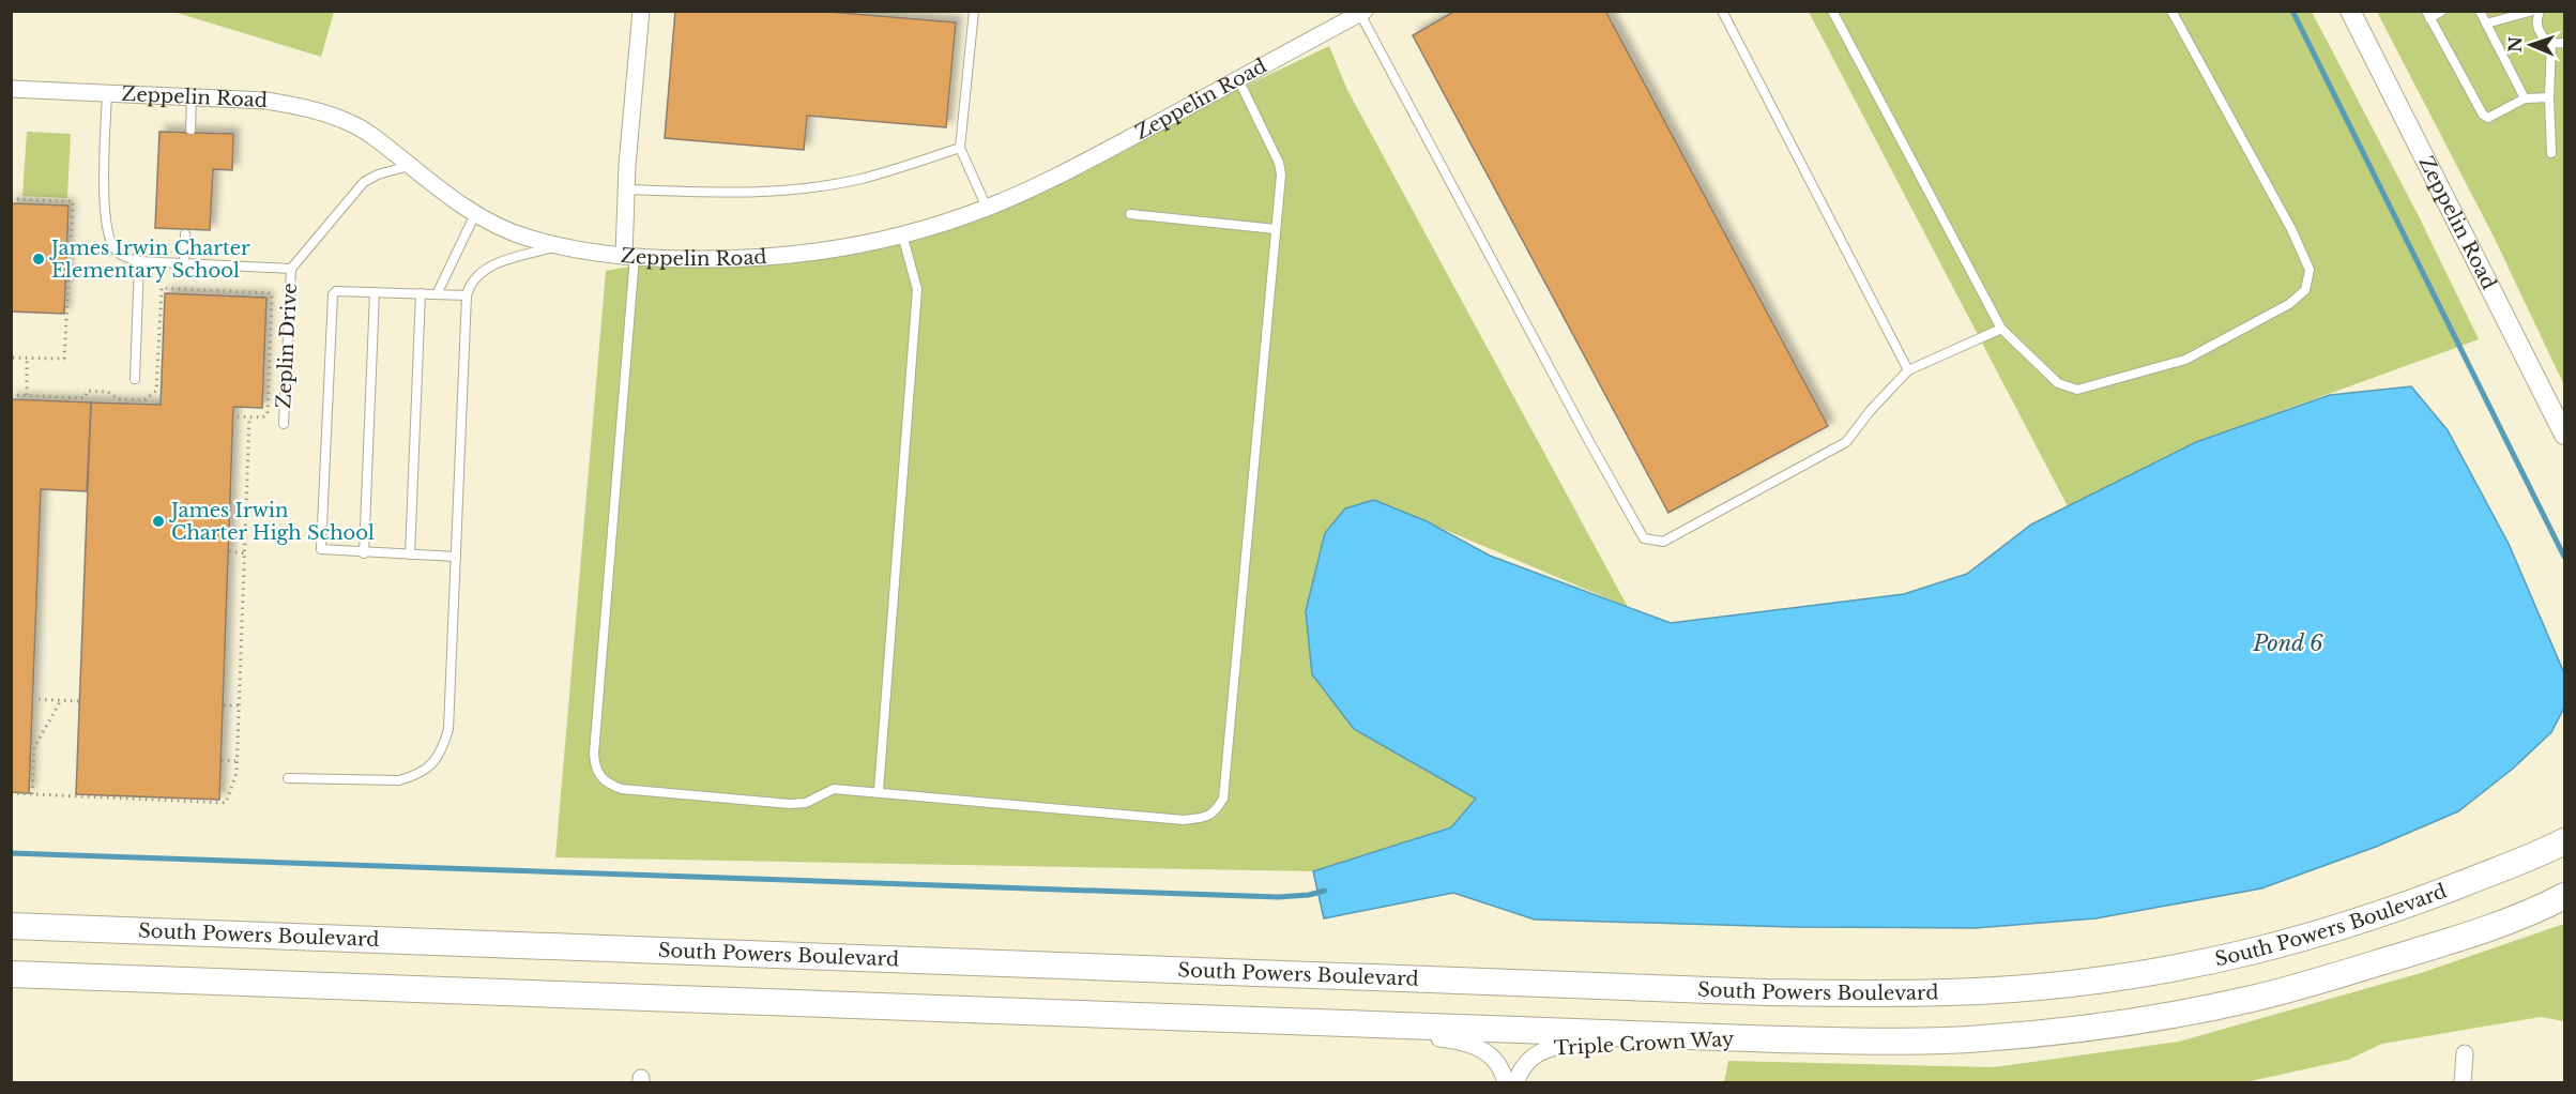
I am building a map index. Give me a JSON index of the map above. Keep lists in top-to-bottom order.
{
  "streets": {
    "highway": ["South Powers Boulevard"],
    "street": ["Zeppelin Road", "Triple Crown Way"],
    "lane": ["Zeplin Drive"]
  },
  "crossings": [
    ["Zeppelin Road", "Zeplin Drive"]
  ],
  "water": ["Pond 6"],
  "places": ["James Irwin Charter Elementary School", "James Irwin Charter High School"],
  "north": "left"
}
